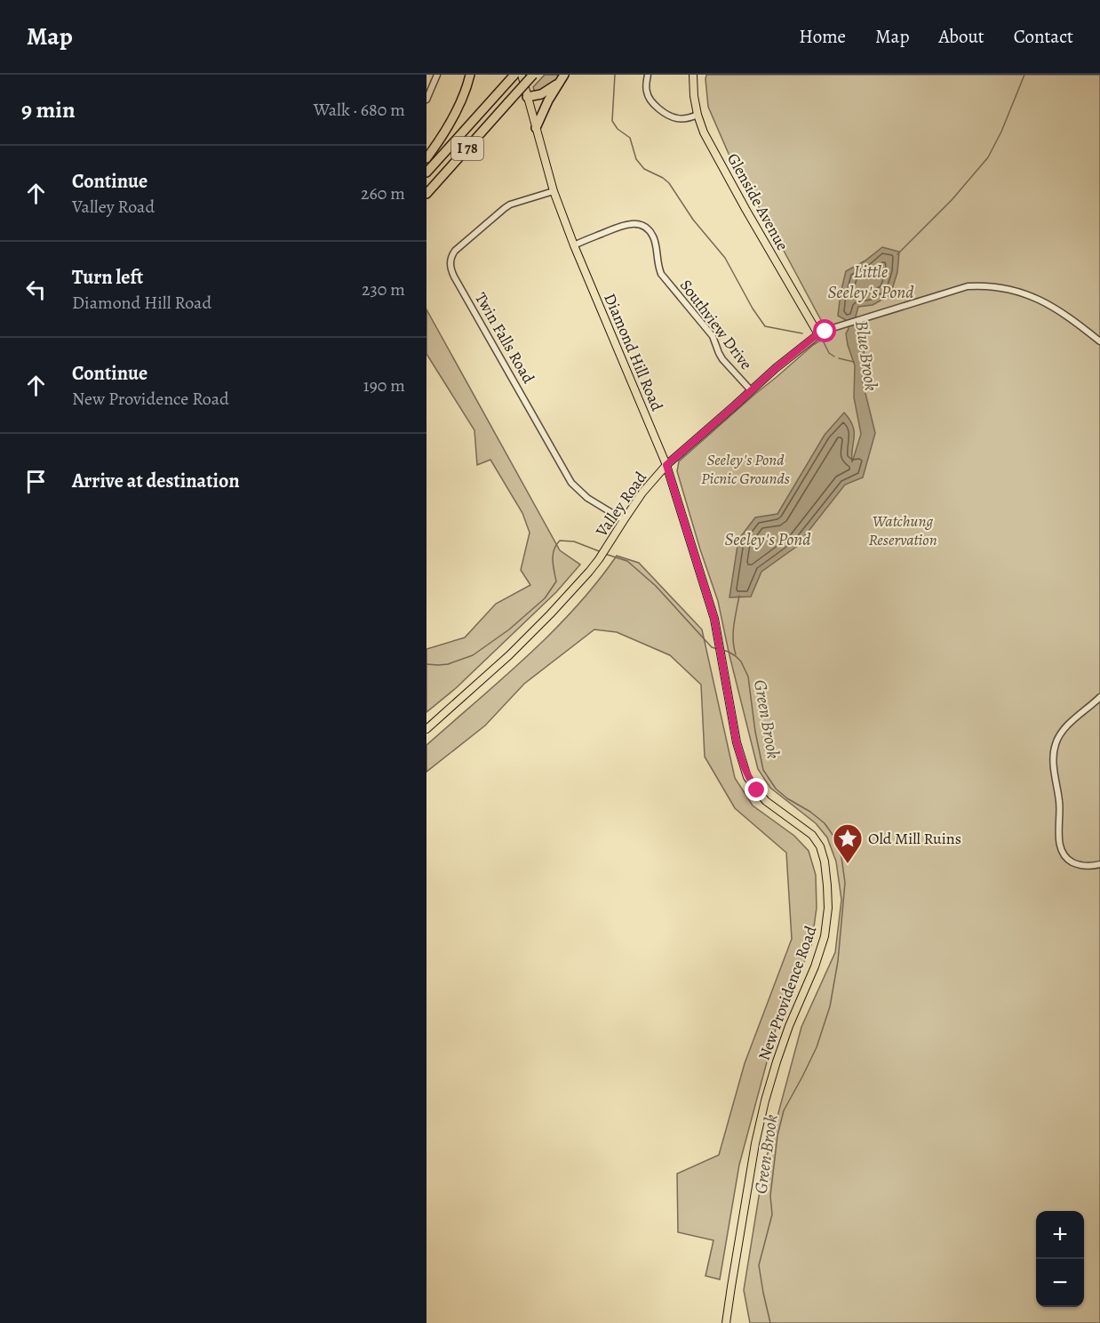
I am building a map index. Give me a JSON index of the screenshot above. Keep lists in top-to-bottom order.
{
  "streets": {
    "highway": ["I 78"],
    "main road": [
      "Glenside Avenue",
      "Diamond Hill Road",
      "Valley Road",
      "New Providence Road"
    ],
    "street": ["Southview Drive", "Twin Falls Road"]
  },
  "crossings": [
    ["Glenside Avenue", "Valley Road"],
    ["Southview Drive", "Diamond Hill Road"],
    ["Southview Drive", "Valley Road"],
    ["Twin Falls Road", "Diamond Hill Road"],
    ["Twin Falls Road", "Valley Road"],
    ["Diamond Hill Road", "Valley Road"],
    ["Diamond Hill Road", "New Providence Road"]
  ],
  "water": [
    "Little Seeley's Pond",
    "Blue Brook",
    "Seeley's Pond",
    "Green Brook"
  ],
  "parks": ["Seeley's Pond Picnic Grounds", "Watchung Reservation"],
  "places": {
    "place": ["Old Mill Ruins"]
  },
  "page": {
    "header": "Map",
    "nav": [
      "Home",
      "Map",
      "About",
      "Contact"
    ],
    "heading": ["9 min", "Walk · 680 m"],
    "list": [
      ["Continue", "Valley Road", "260 m"],
      ["Turn left", "Diamond Hill Road", "230 m"],
      ["Continue", "New Providence Road", "190 m"],
      "Arrive at destination"
    ],
    "map_buttons": ["+", "−"]
  }
}
